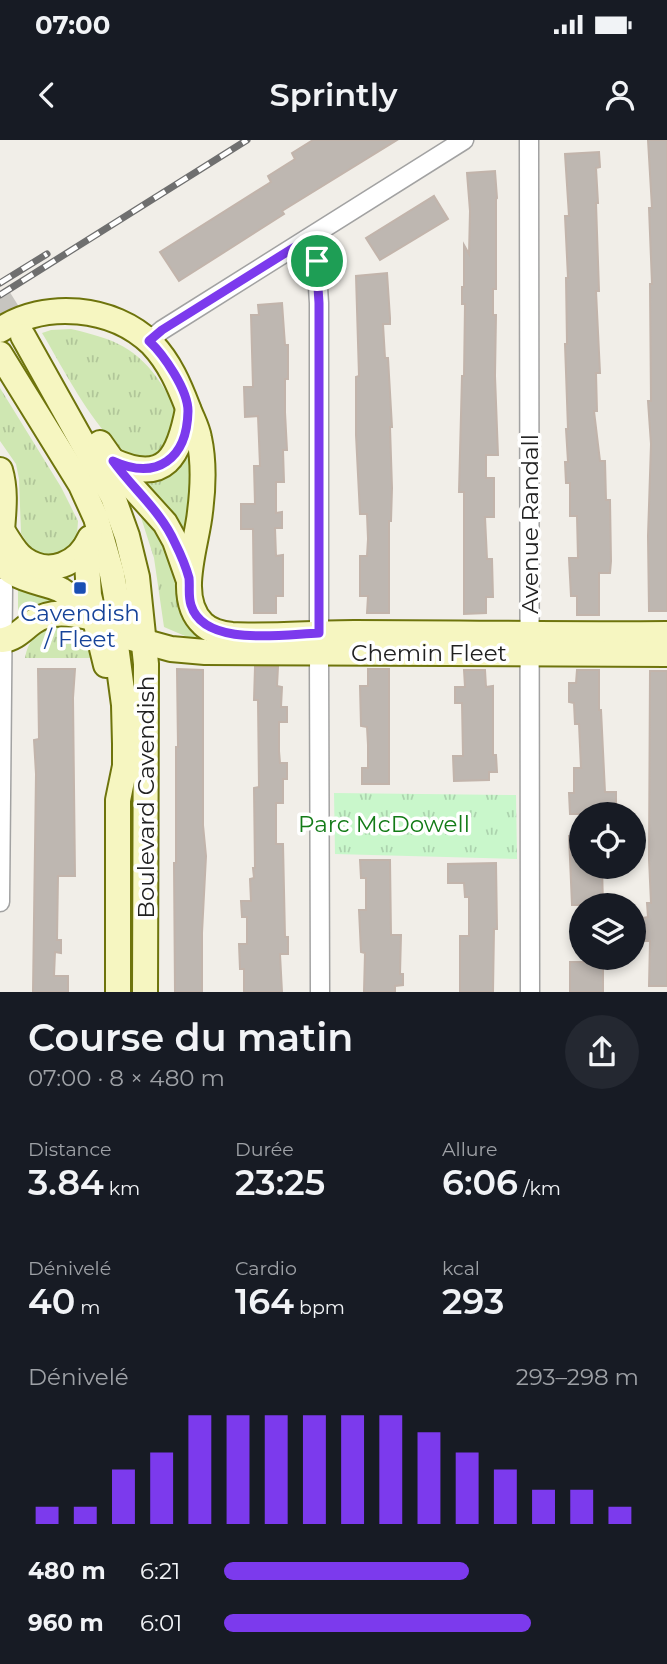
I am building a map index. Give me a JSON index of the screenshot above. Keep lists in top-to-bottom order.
{
  "streets": {
    "main road": ["Chemin Fleet", "Boulevard Cavendish"],
    "street": ["Avenue Randall"]
  },
  "crossings": [
    ["Avenue Randall", "Chemin Fleet"],
    ["Chemin Fleet", "Boulevard Cavendish"]
  ],
  "parks": ["Parc McDowell"],
  "places": {
    "transit": ["Cavendish / Fleet"]
  },
  "page": {
    "status": "07:00",
    "header": "Sprintly",
    "heading": ["Course du matin", "07:00 · 8 × 480 m"],
    "stats": [
      ["Distance", "3.84 km"],
      ["Durée", "23:25"],
      ["Allure", "6:06 /km"],
      ["Dénivelé", "40 m"],
      ["Cardio", "164 bpm"],
      ["kcal", "293"]
    ],
    "chart": ["Dénivelé", "293–298 m"],
    "list": [
      {
        "name": "480 m",
        "note": "6:21"
      },
      {
        "name": "960 m",
        "note": "6:01"
      }
    ]
  }
}
